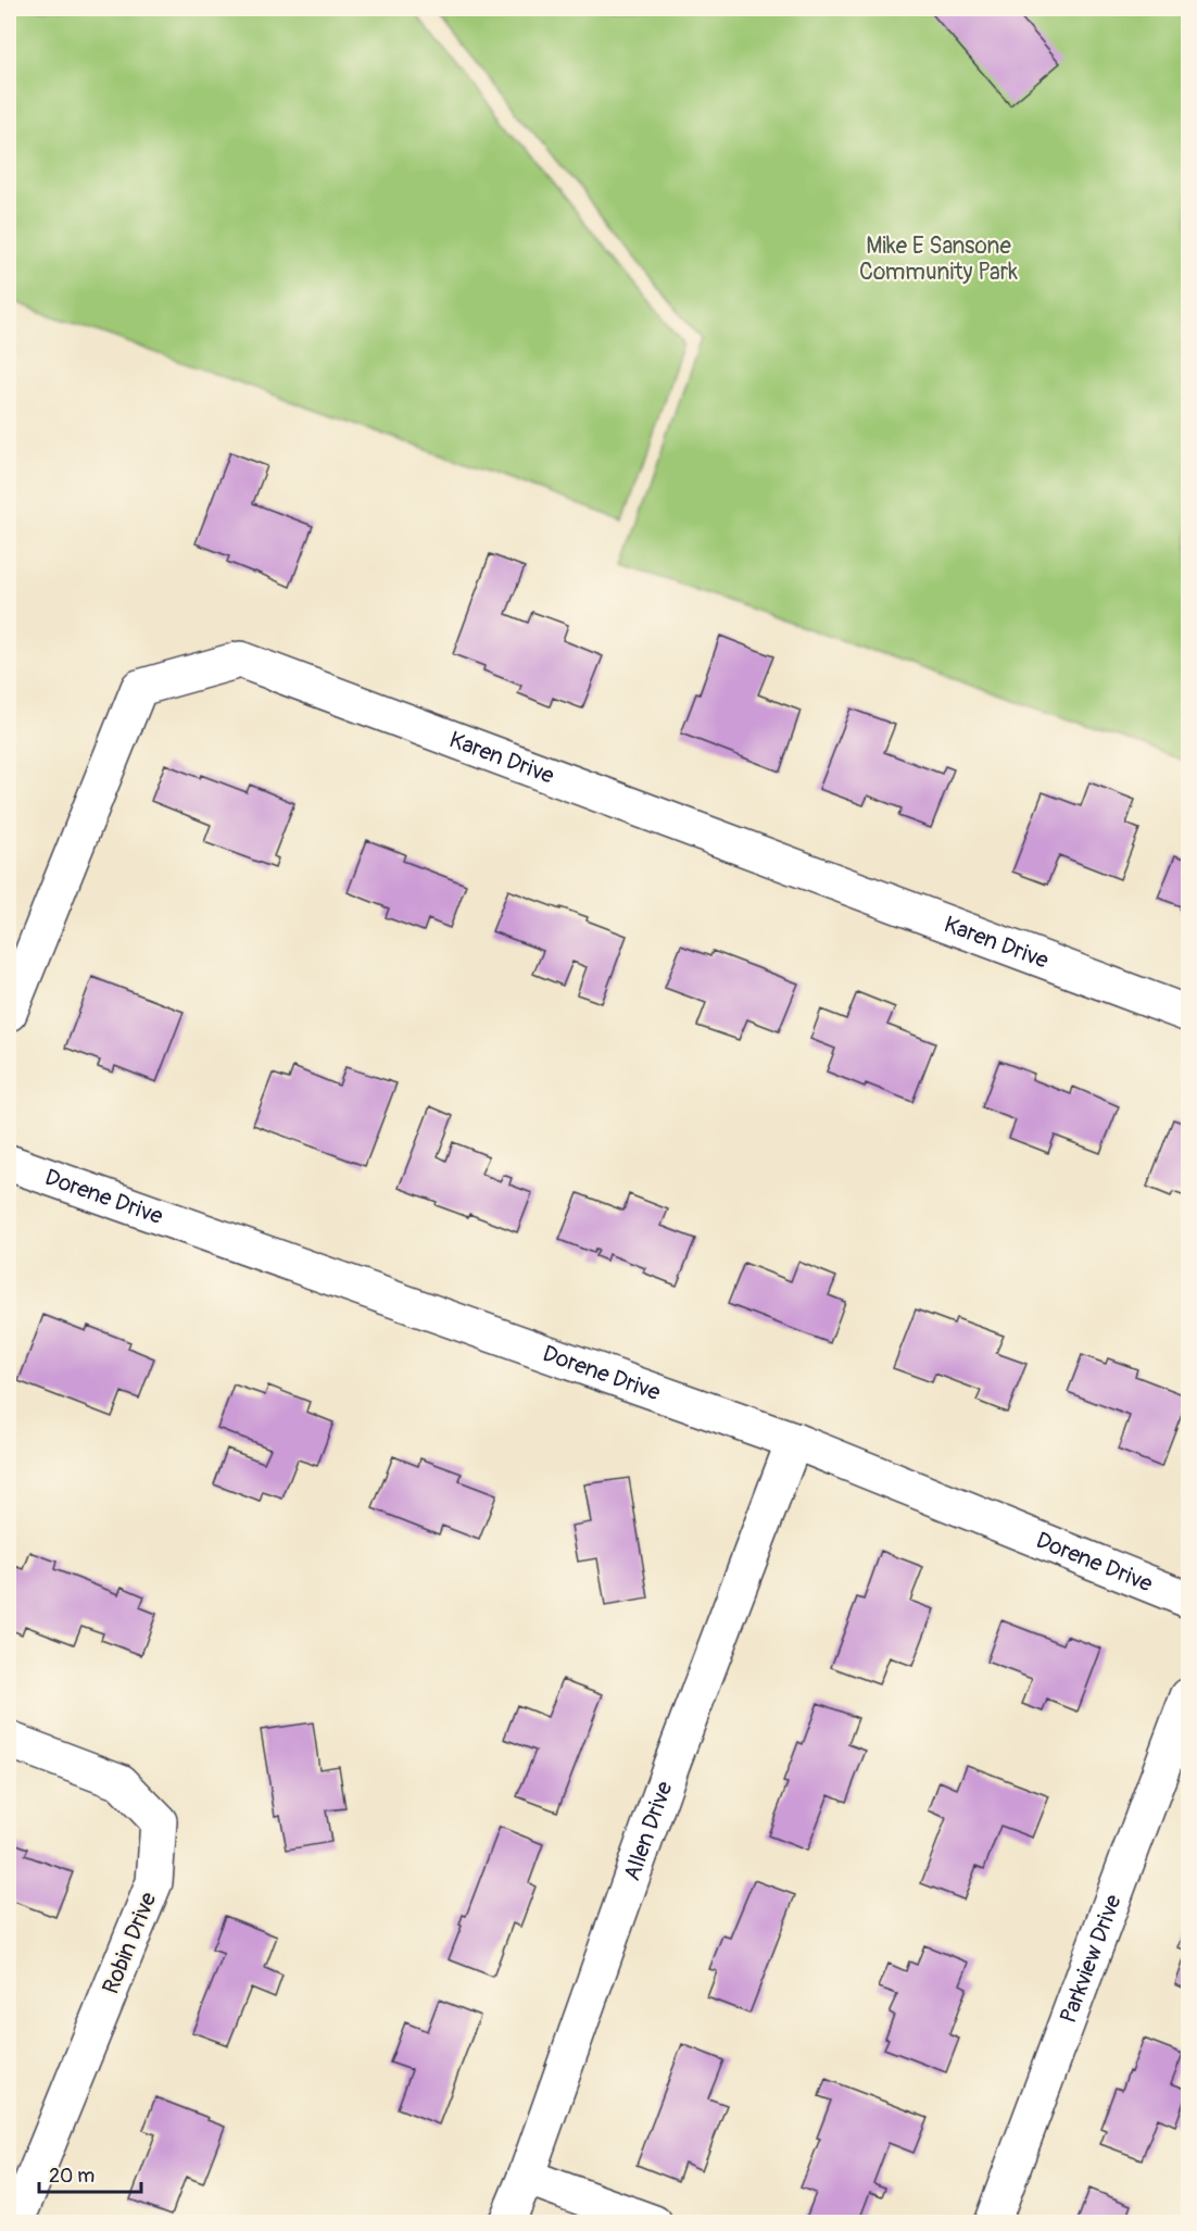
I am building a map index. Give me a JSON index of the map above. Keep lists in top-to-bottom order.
{
  "streets": {
    "street": [
      "Karen Drive",
      "Dorene Drive",
      "Allen Drive",
      "Robin Drive",
      "Parkview Drive"
    ]
  },
  "crossings": [
    ["Dorene Drive", "Allen Drive"]
  ],
  "parks": ["Mike E Sansone Community Park"],
  "scale_bar": "20 m"
}
